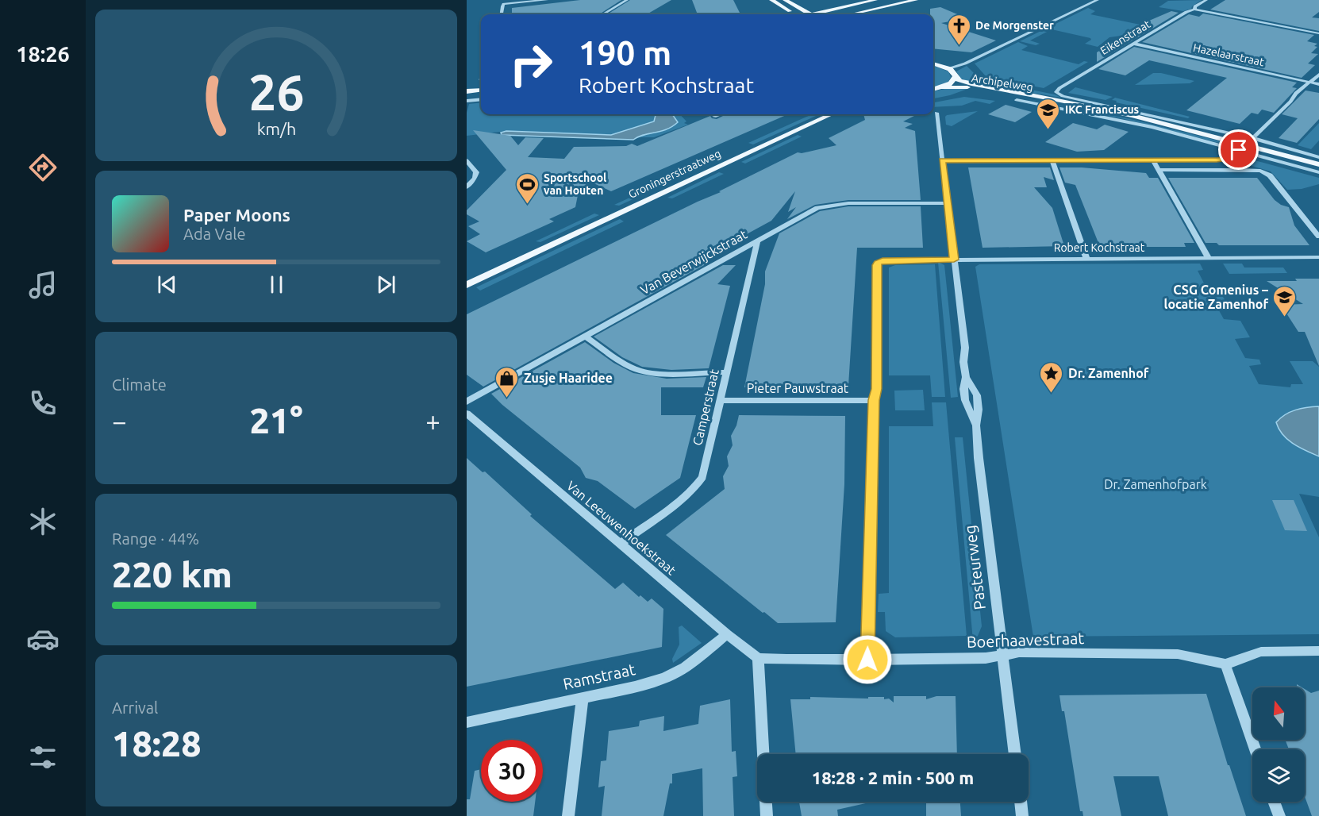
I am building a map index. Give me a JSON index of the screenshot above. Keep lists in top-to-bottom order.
{
  "streets": {
    "main road": ["Archipelweg", "Groningerstraatweg"],
    "street": [
      "Eikenstraat",
      "Hazelaarstraat",
      "Robert Kochstraat",
      "Van Beverwijckstraat",
      "Pieter Pauwstraat",
      "Camperstraat",
      "Van Leeuwenhoekstraat",
      "Pasteurweg",
      "Boerhaavestraat",
      "Ramstraat"
    ]
  },
  "crossings": [
    ["Eikenstraat", "Hazelaarstraat"],
    ["Eikenstraat", "Archipelweg"],
    ["Robert Kochstraat", "Pieter Pauwstraat"],
    ["Robert Kochstraat", "Pasteurweg"],
    ["Van Beverwijckstraat", "Camperstraat"],
    ["Van Beverwijckstraat", "Pasteurweg"],
    ["Pieter Pauwstraat", "Camperstraat"],
    ["Camperstraat", "Van Leeuwenhoekstraat"],
    ["Van Leeuwenhoekstraat", "Boerhaavestraat"],
    ["Van Leeuwenhoekstraat", "Ramstraat"],
    ["Pasteurweg", "Boerhaavestraat"]
  ],
  "parks": ["Dr. Zamenhofpark"],
  "places": {
    "church": ["De Morgenster"],
    "school or university": ["IKC Franciscus", "CSG Comenius – locatie Zamenhof"],
    "sports": ["Sportschool van Houten"],
    "place": ["Dr. Zamenhof"],
    "shop": ["Zusje Haaridee"]
  },
  "north": "top",
  "page": {
    "tabs": "18:26",
    "turn": ["190 m", "Robert Kochstraat"],
    "song": ["Paper Moons", "Ada Vale"],
    "tile": [
      "Climate",
      ["Range · 44%", "220 km"],
      ["Arrival", "18:28"]
    ],
    "heat": ["−", "21°", "+"],
    "limit": "30",
    "trip": "18:28 · 2 min · 500 m",
    "gauge": ["26", "km/h"]
  }
}
